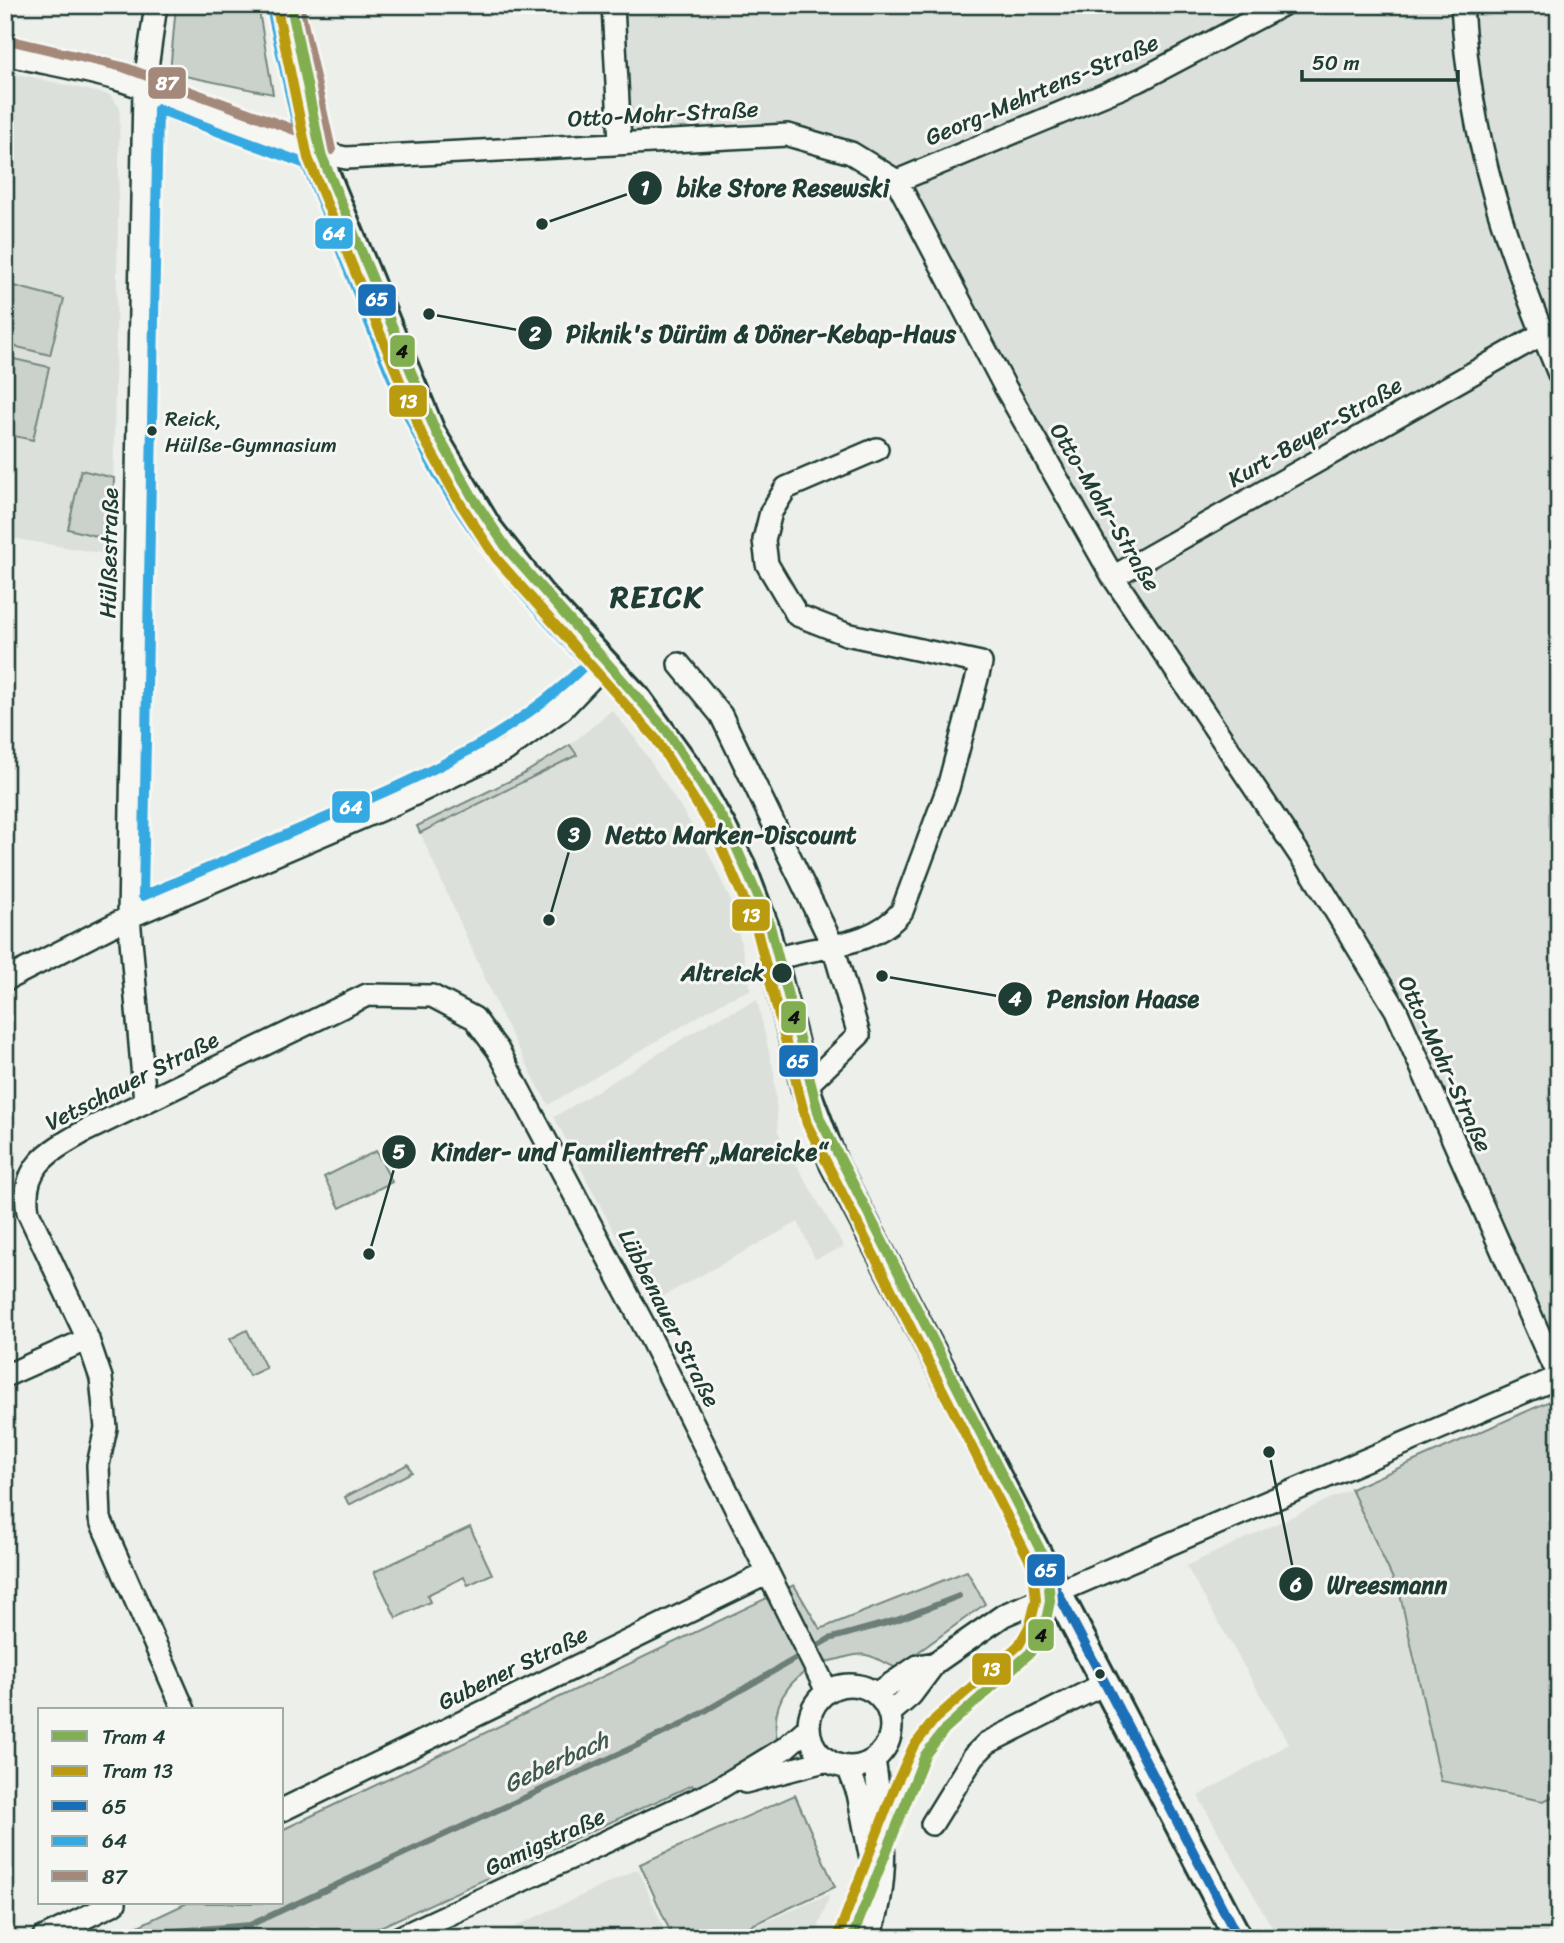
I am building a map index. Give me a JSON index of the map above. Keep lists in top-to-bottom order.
{
  "streets": {
    "street": [
      "Georg-Mehrtens-Straße",
      "Otto-Mohr-Straße",
      "Kurt-Beyer-Straße",
      "Hülßestraße",
      "Vetschauer Straße",
      "Lübbenauer Straße",
      "Gubener Straße",
      "Gamigstraße"
    ]
  },
  "crossings": [
    ["Georg-Mehrtens-Straße", "Otto-Mohr-Straße"],
    ["Otto-Mohr-Straße", "Kurt-Beyer-Straße"],
    ["Otto-Mohr-Straße", "Hülßestraße"],
    ["Hülßestraße", "Vetschauer Straße"],
    ["Vetschauer Straße", "Lübbenauer Straße"],
    ["Lübbenauer Straße", "Gubener Straße"],
    ["Lübbenauer Straße", "Gamigstraße"]
  ],
  "districts": ["REICK"],
  "water": ["Geberbach"],
  "places": [
    "bike Store Resewski",
    "Piknik's Dürüm & Döner-Kebap-Haus",
    "Reick, Hülße-Gymnasium",
    "Netto Marken-Discount",
    "Altreick",
    "Pension Haase",
    "Kinder- und Familientreff „Mareicke“",
    "Wreesmann"
  ],
  "lines": [
    "tram line 4",
    "transit line 65",
    "transit line 87",
    "tram line 13",
    "transit line 64"
  ],
  "legend": [
    "Tram 4",
    "Tram 13",
    "65",
    "64",
    "87"
  ],
  "scale_bar": "50 m"
}
